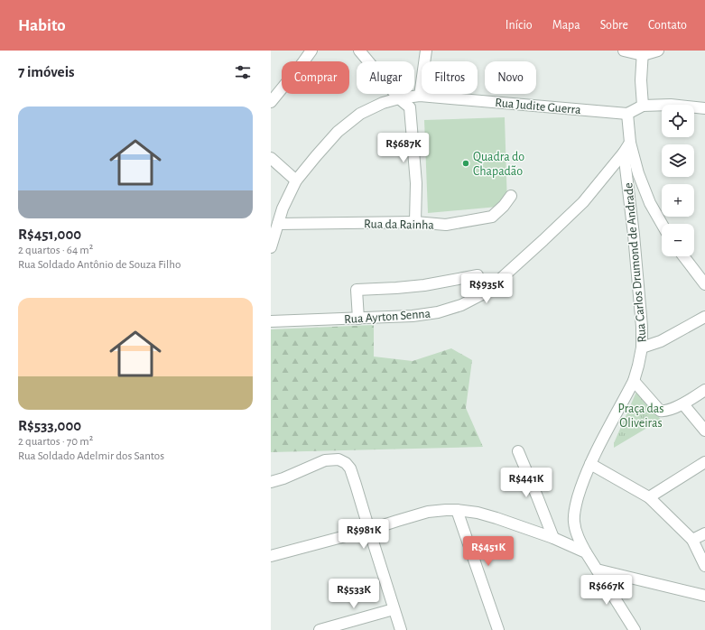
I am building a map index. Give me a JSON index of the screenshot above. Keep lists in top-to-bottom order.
{
  "streets": {
    "street": [
      "Rua Judite Guerra",
      "Rua da Rainha",
      "Rua Carlos Drumond de Andrade",
      "Rua Ayrton Senna"
    ]
  },
  "crossings": [
    ["Rua Judite Guerra", "Rua da Rainha"],
    ["Rua Carlos Drumond de Andrade", "Rua Ayrton Senna"]
  ],
  "parks": ["Praça das Oliveiras"],
  "places": ["Quadra do Chapadão"],
  "page": {
    "header": "Habito",
    "nav": [
      "Início",
      "Mapa",
      "Sobre",
      "Contato"
    ],
    "heading": "7 imóveis",
    "chip": [
      "Comprar",
      "Alugar",
      "Filtros",
      "Novo"
    ],
    "list": [
      {
        "name": "R$451,000",
        "note": "2 quartos · 64 m² · Rua Soldado Antônio de Souza Filho"
      },
      {
        "name": "R$533,000",
        "note": "2 quartos · 70 m² · Rua Soldado Adelmir dos Santos"
      }
    ],
    "map_buttons": ["+", "−"],
    "price": [
      "R$687K",
      "R$935K",
      "R$441K",
      "R$981K",
      "R$451K",
      "R$667K",
      "R$533K"
    ]
  }
}
